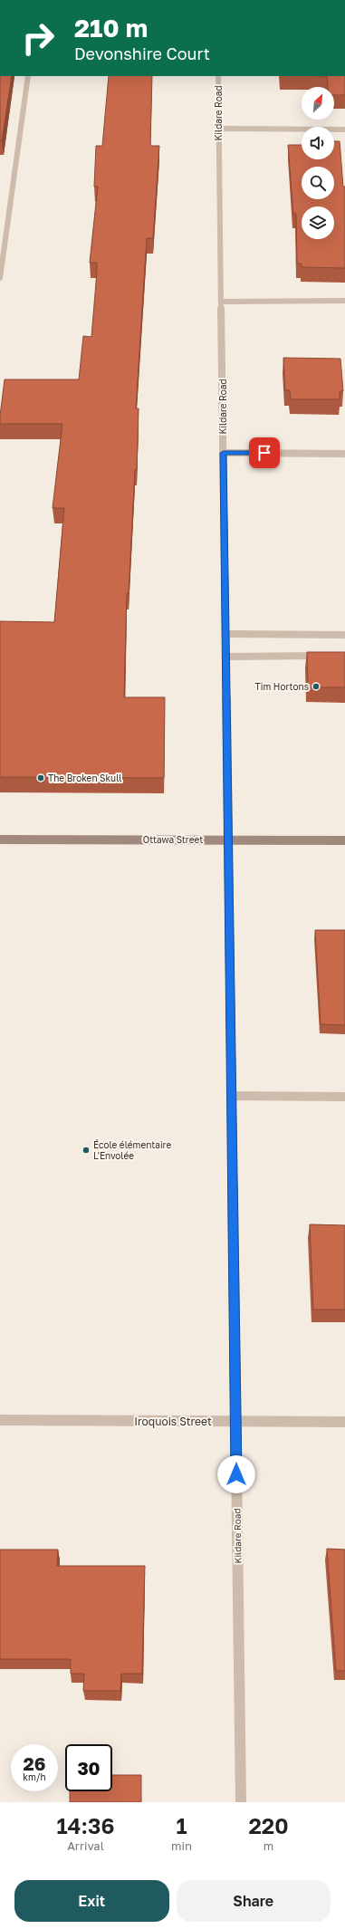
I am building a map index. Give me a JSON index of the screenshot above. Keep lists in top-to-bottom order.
{
  "streets": {
    "street": ["Kildare Road", "Ottawa Street", "Iroquois Street"]
  },
  "crossings": [
    ["Kildare Road", "Ottawa Street"],
    ["Kildare Road", "Iroquois Street"]
  ],
  "places": ["Tim Hortons", "The Broken Skull", "École élémentaire L'Envolée"],
  "north": "top right",
  "page": {
    "turn": ["210 m", "Devonshire Court"],
    "speed": "26 km/h",
    "limit": "30",
    "eta": [
      "14:36",
      "Arrival",
      "1",
      "min",
      "220",
      "m"
    ],
    "buttons": ["Exit", "Share"]
  }
}
